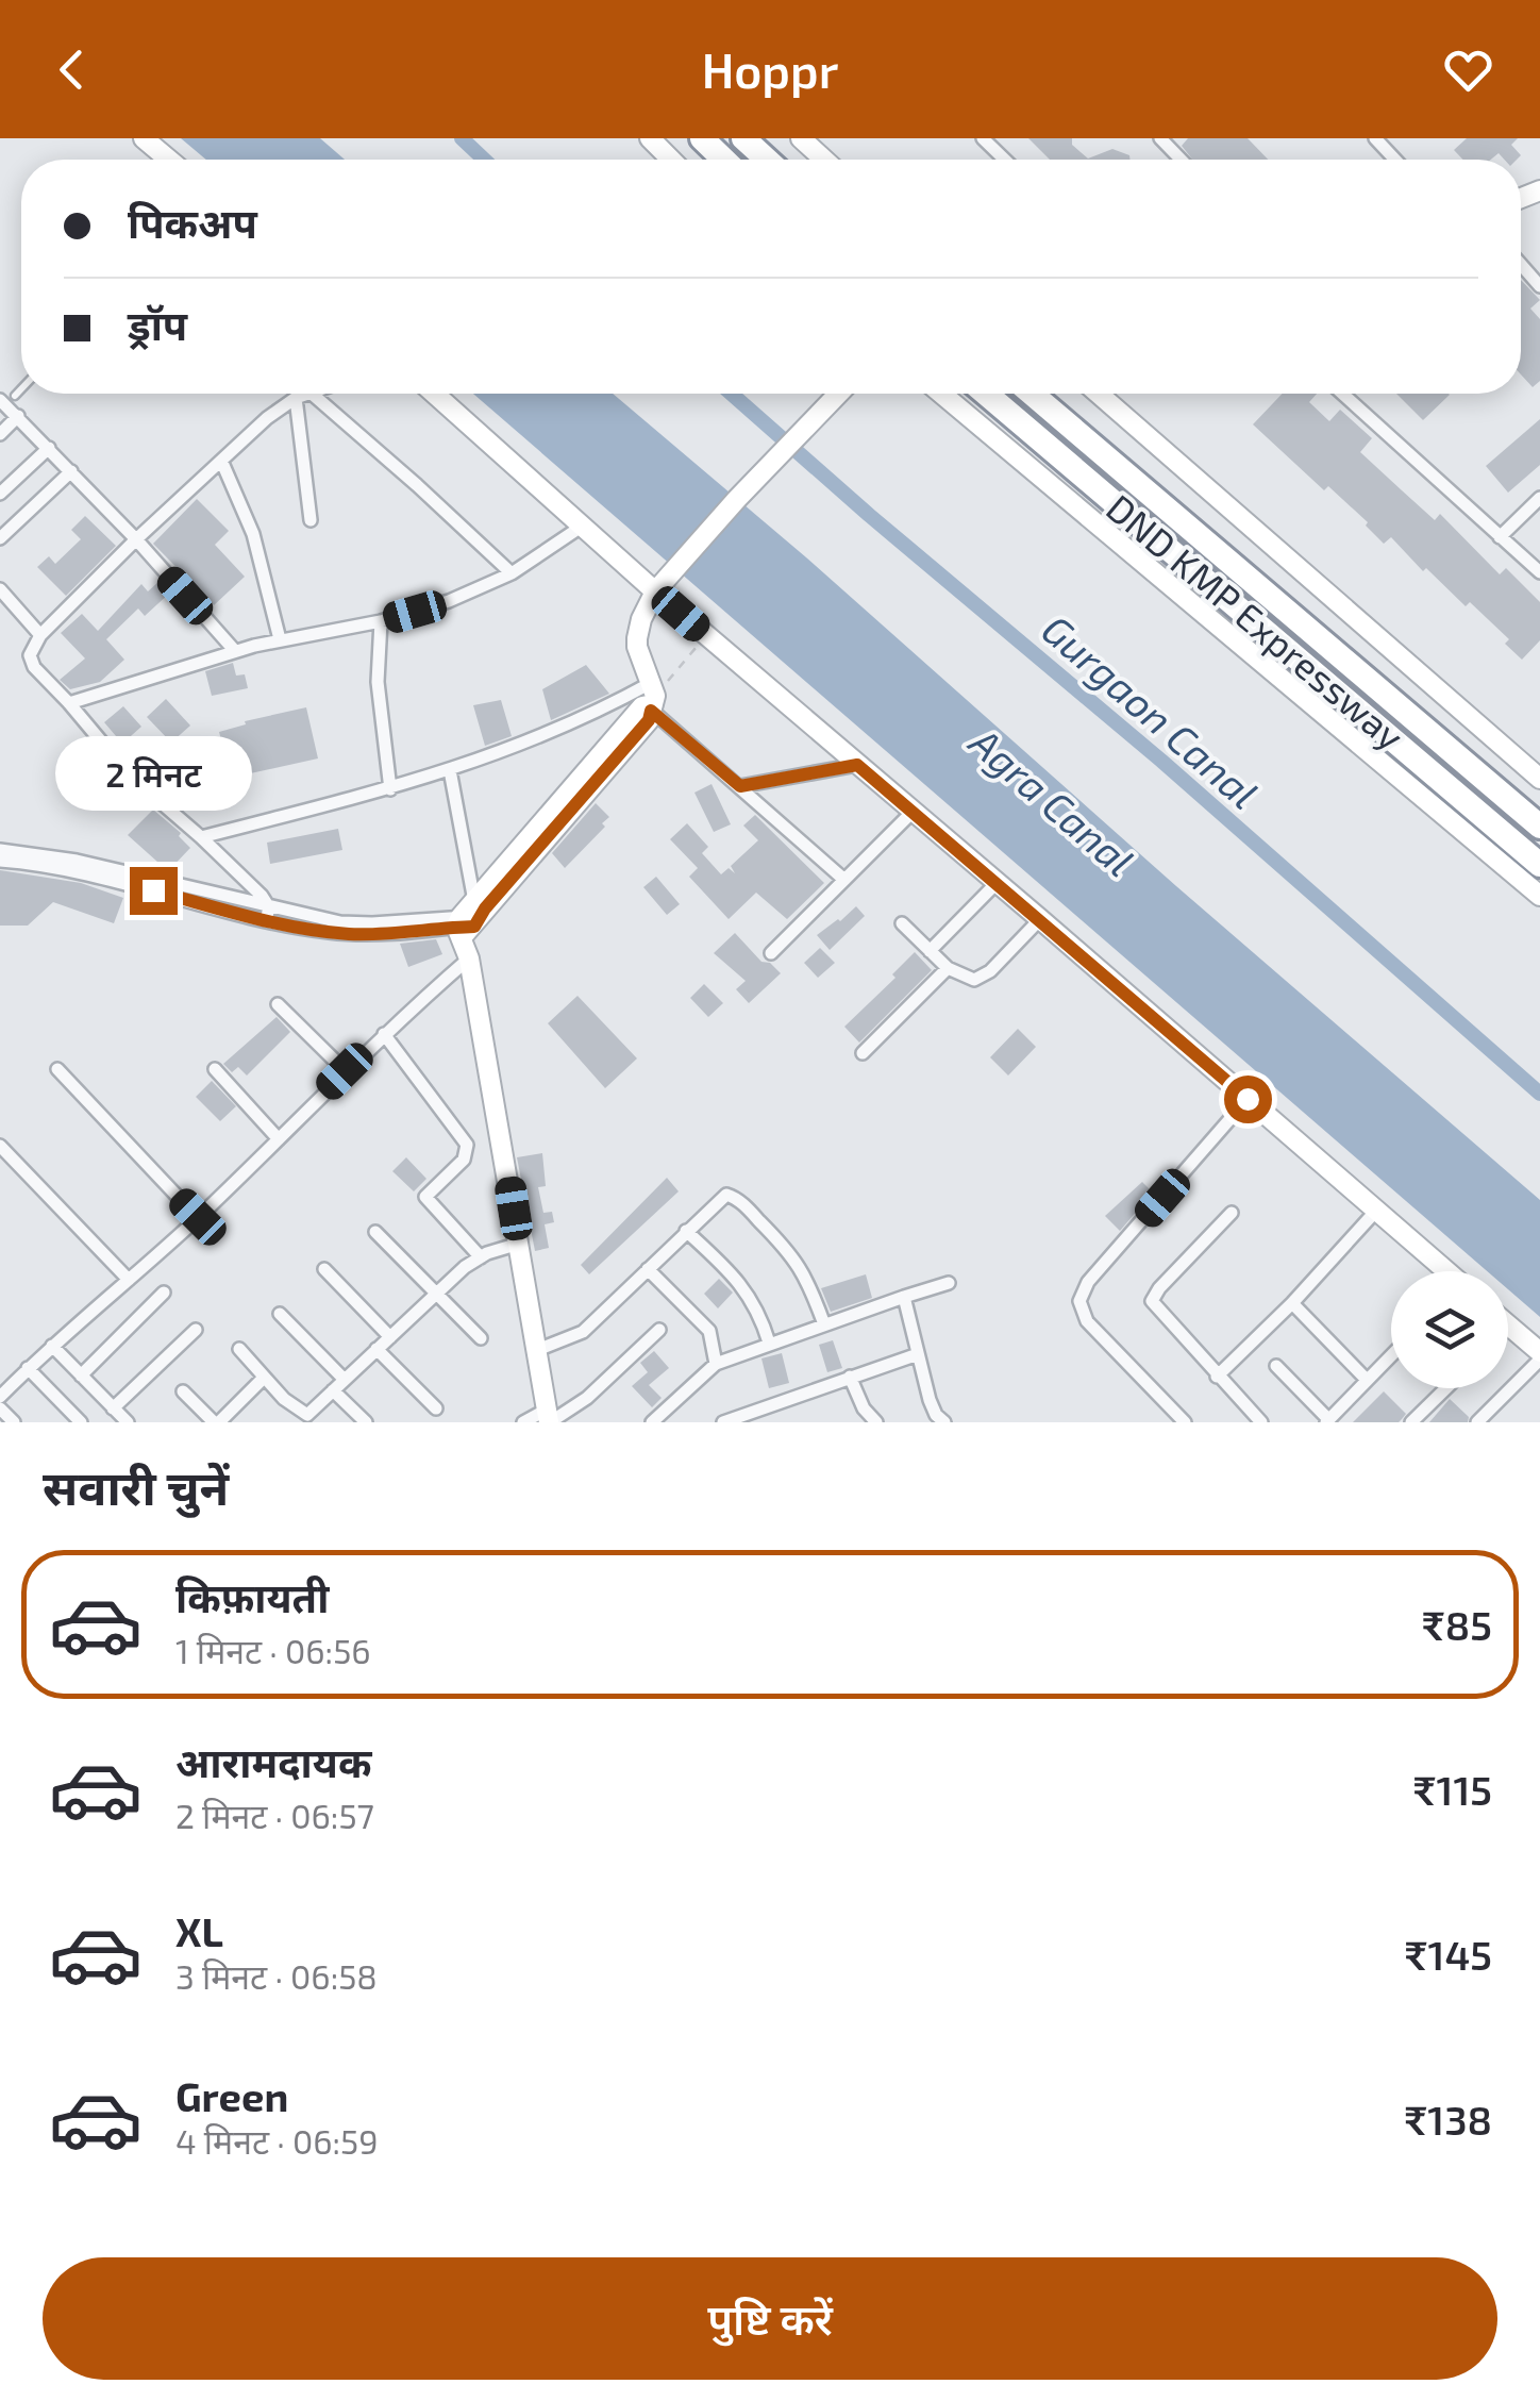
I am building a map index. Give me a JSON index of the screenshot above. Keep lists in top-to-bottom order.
{
  "streets": {
    "highway": ["DND KMP Expressway"]
  },
  "water": ["Gurgaon Canal", "Agra Canal"],
  "page": {
    "header": "Hoppr",
    "banner": ["पिकअप", "ड्रॉप"],
    "bubble": "2 मिनट",
    "heading": "सवारी चुनें",
    "list": [
      {
        "name": "किफ़ायती",
        "note": "1 मिनट · 06:56",
        "value": "₹85"
      },
      {
        "name": "आरामदायक",
        "note": "2 मिनट · 06:57",
        "value": "₹115"
      },
      {
        "name": "XL",
        "note": "3 मिनट · 06:58",
        "value": "₹145"
      },
      {
        "name": "Green",
        "note": "4 मिनट · 06:59",
        "value": "₹138"
      }
    ],
    "buttons": "पुष्टि करें"
  }
}
